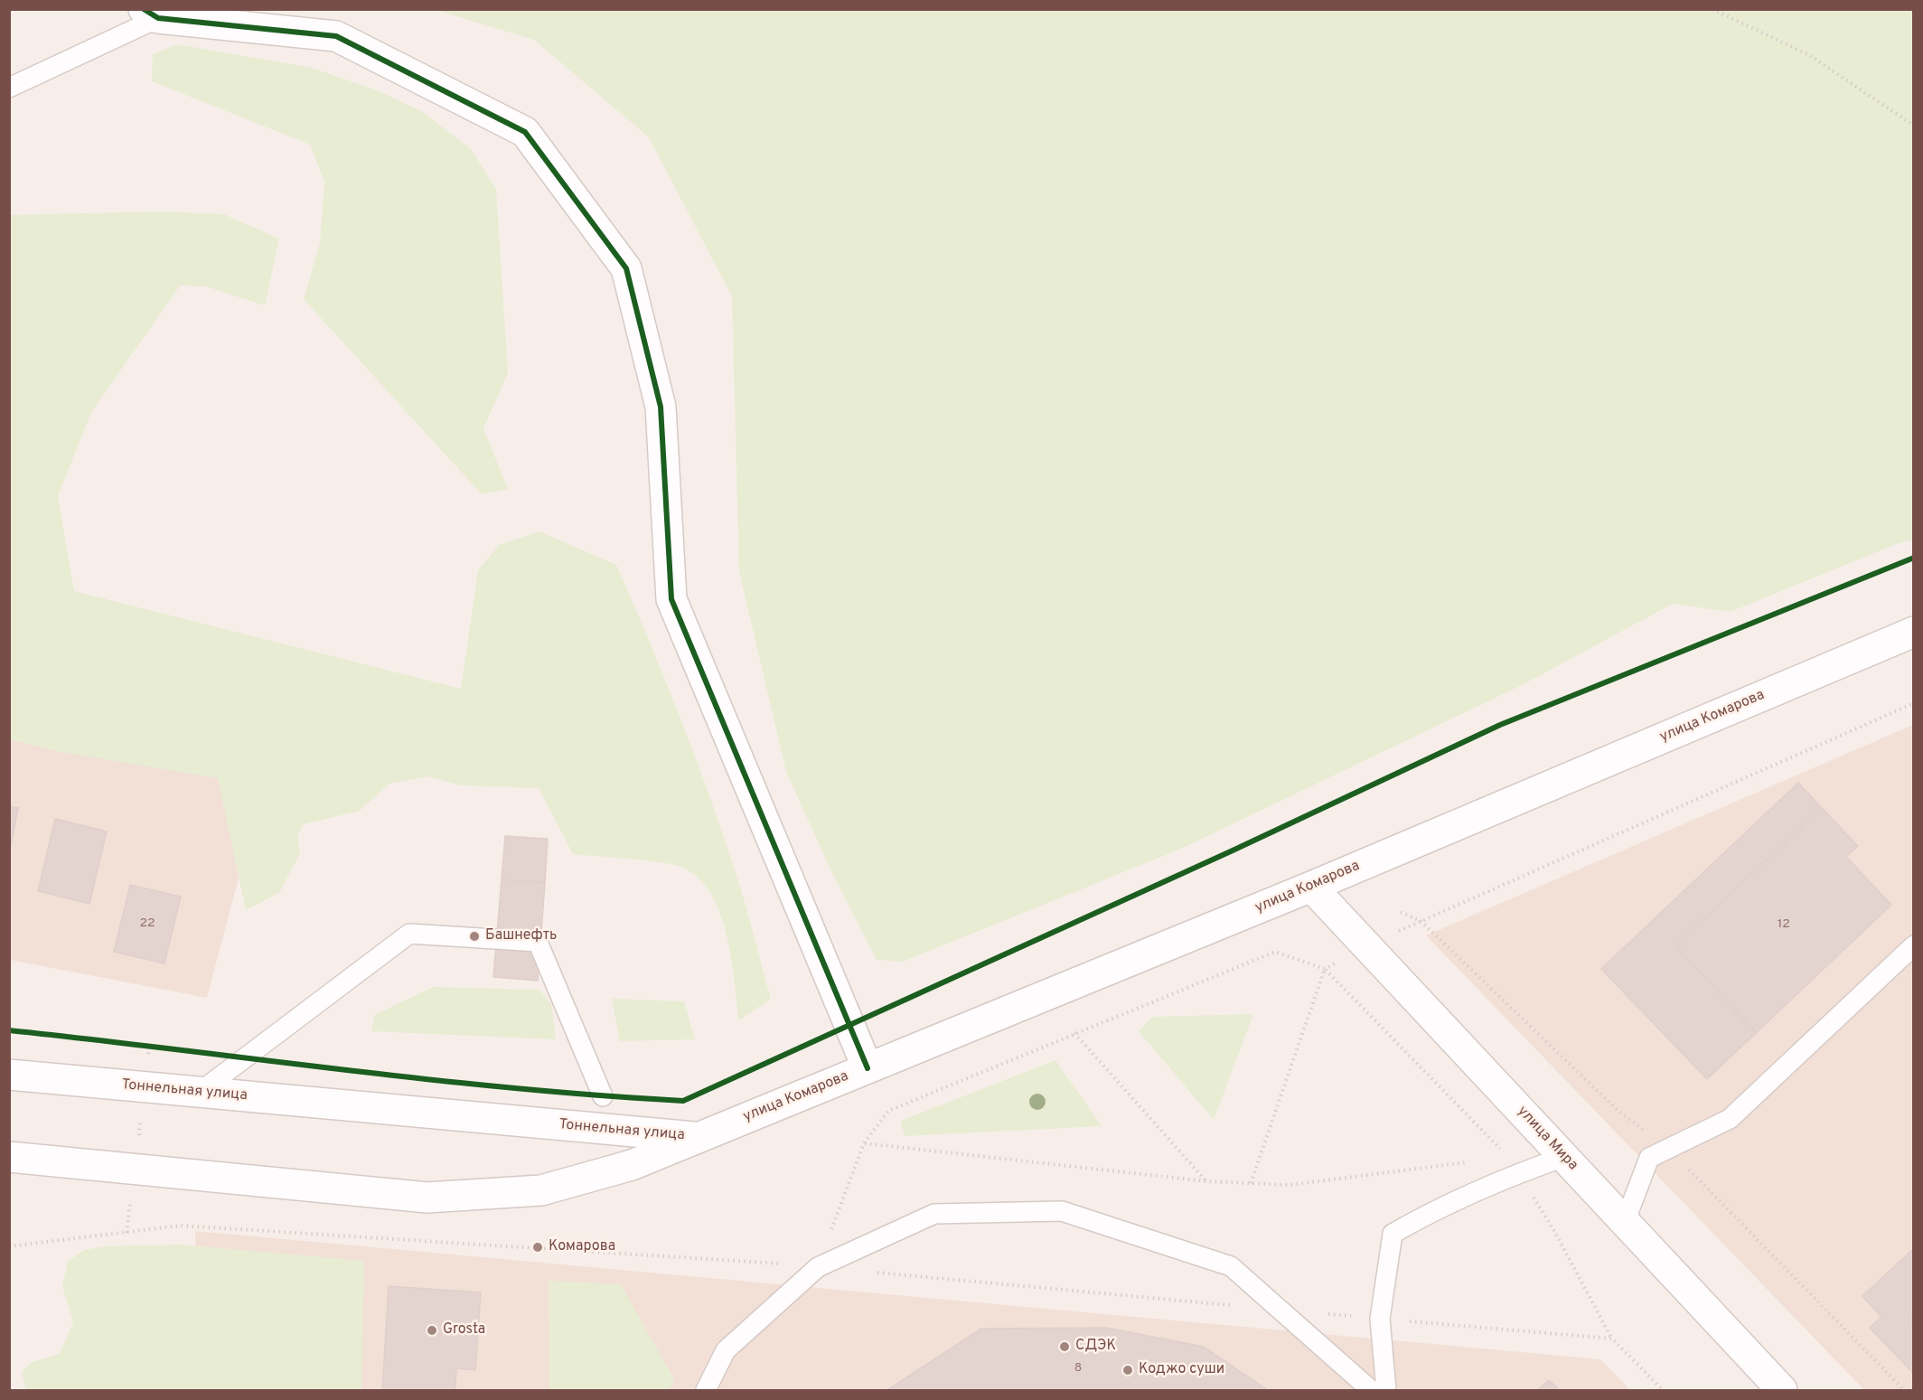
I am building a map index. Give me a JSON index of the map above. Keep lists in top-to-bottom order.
{
  "streets": {
    "main road": ["улица Комарова", "Тоннельная улица", "улица Мира"]
  },
  "crossings": [
    ["улица Комарова", "Тоннельная улица"],
    ["улица Комарова", "улица Мира"]
  ],
  "places": [
    "Башнефть",
    "Комарова",
    "Grosta",
    "СДЭК",
    "Коджо суши"
  ],
  "house_numbers": ["22", "12", "8"]
}
